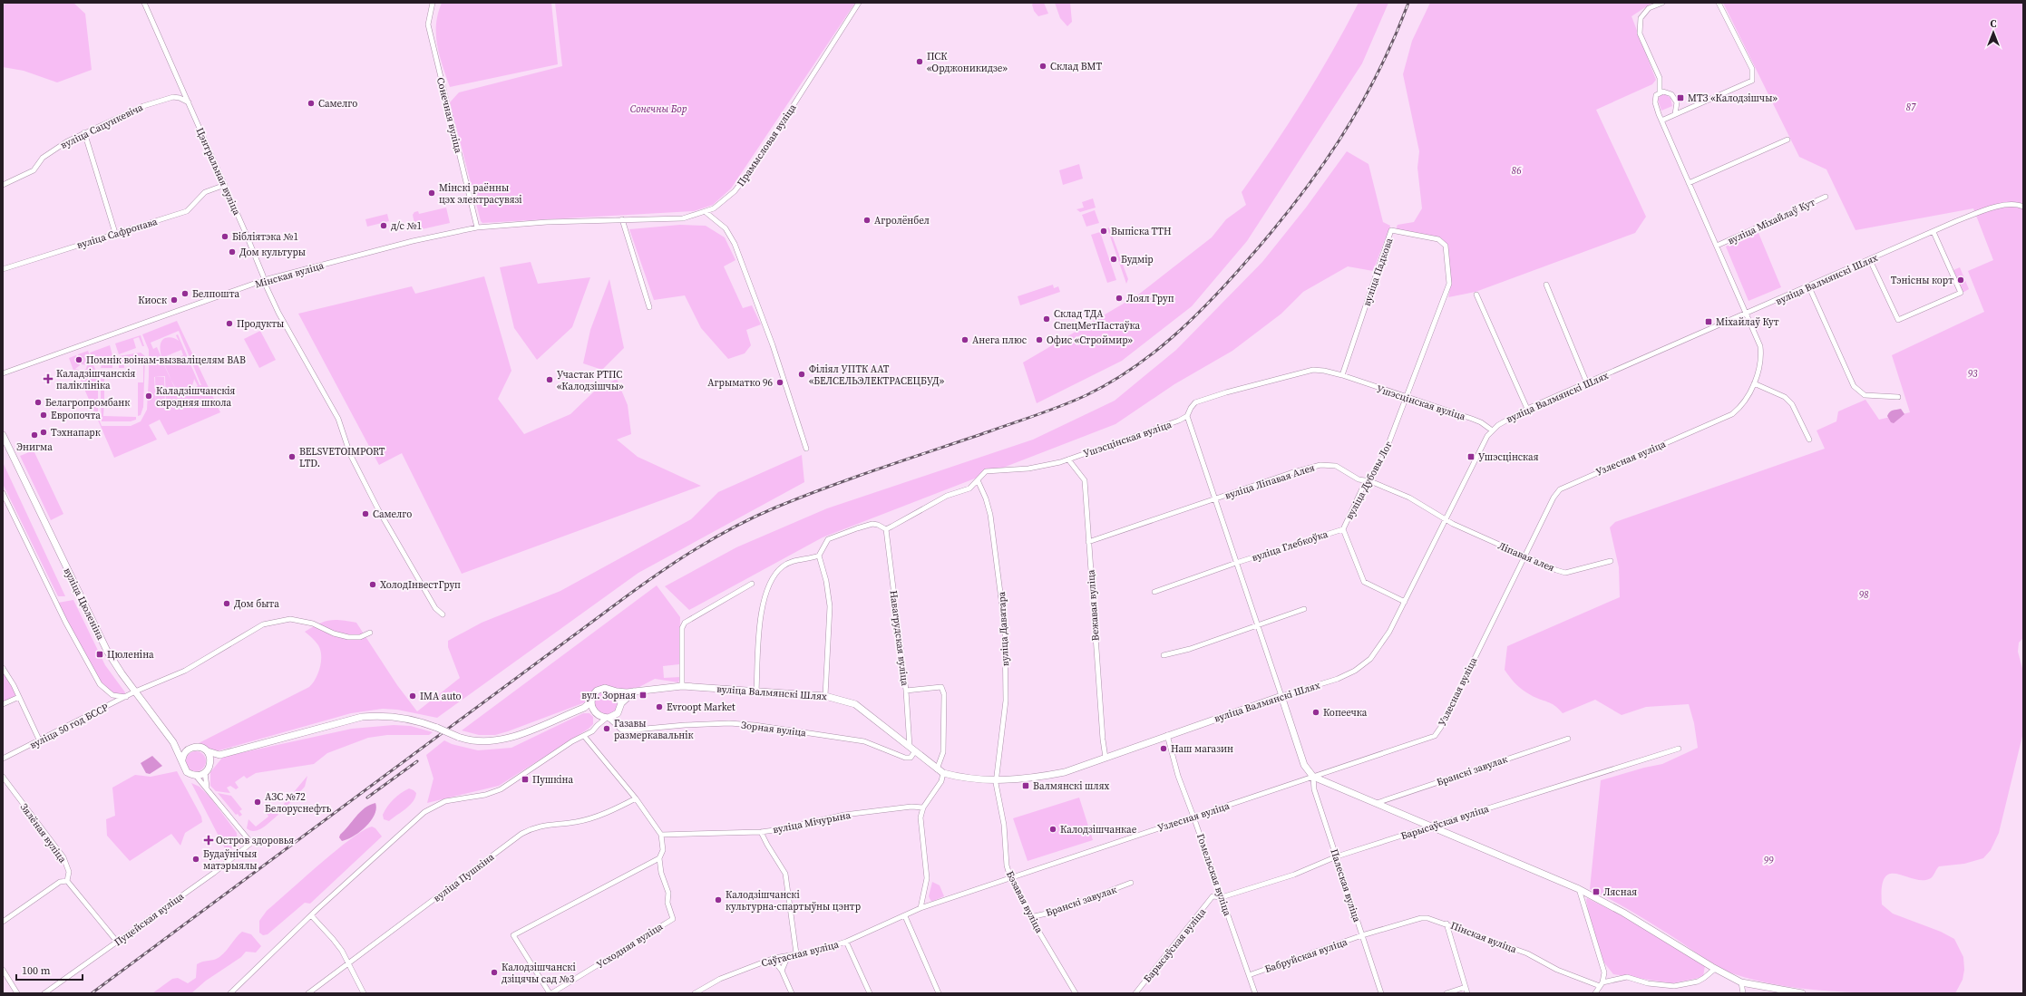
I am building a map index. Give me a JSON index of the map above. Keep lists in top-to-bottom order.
{
  "streets": {
    "main road": ["вуліца Валмянскі Шлях", "вуліца Цюленіна"],
    "street": [
      "Сонечная вуліца",
      "вуліца Сацункевіча",
      "Прамысловая вуліца",
      "Цэнтральная вуліца",
      "вуліца Міхайлаў Кут",
      "вуліца Сафронава",
      "вуліца Падкова",
      "Мінская вуліца",
      "Ушэсцінская вуліца",
      "Узлесная вуліца",
      "вуліца Дубовы Лог",
      "вуліца Ліпавая Алея",
      "вуліца Глебкоўка",
      "Ліпавая алея",
      "Вежавая вуліца",
      "вуліца Даватара",
      "Навагрудская вуліца",
      "вуліца 50 год БССР",
      "Зорная вуліца",
      "Бранскі завулак",
      "вуліца Мічурына",
      "Барысаўская вуліца",
      "Зялёная вуліца",
      "Гомельская вуліца",
      "вуліца Пушкіна",
      "Палеская вуліца",
      "Бэзавая вуліца",
      "Пуцейская вуліца",
      "Пінская вуліца",
      "Усходняя вуліца",
      "Саўгасная вуліца",
      "Бабруйская вуліца"
    ]
  },
  "crossings": [
    ["Сонечная вуліца", "Прамысловая вуліца"],
    ["Сонечная вуліца", "Мінская вуліца"],
    ["вуліца Сацункевіча", "Цэнтральная вуліца"],
    ["Прамысловая вуліца", "Мінская вуліца"],
    ["Цэнтральная вуліца", "вуліца Сафронава"],
    ["Цэнтральная вуліца", "Мінская вуліца"],
    ["вуліца Міхайлаў Кут", "вуліца Валмянскі Шлях"],
    ["вуліца Міхайлаў Кут", "Узлесная вуліца"],
    ["вуліца Падкова", "Ушэсцінская вуліца"],
    ["вуліца Падкова", "вуліца Дубовы Лог"],
    ["вуліца Валмянскі Шлях", "Ушэсцінская вуліца"],
    ["вуліца Валмянскі Шлях", "Узлесная вуліца"],
    ["вуліца Валмянскі Шлях", "вуліца Дубовы Лог"],
    ["вуліца Валмянскі Шлях", "вуліца Ліпавая Алея"],
    ["вуліца Валмянскі Шлях", "Ліпавая алея"],
    ["вуліца Валмянскі Шлях", "Вежавая вуліца"],
    ["вуліца Валмянскі Шлях", "вуліца Даватара"],
    ["вуліца Валмянскі Шлях", "Навагрудская вуліца"],
    ["вуліца Валмянскі Шлях", "Зорная вуліца"],
    ["вуліца Валмянскі Шлях", "Гомельская вуліца"],
    ["вуліца Валмянскі Шлях", "Бэзавая вуліца"],
    ["Ушэсцінская вуліца", "вуліца Дубовы Лог"],
    ["Ушэсцінская вуліца", "Вежавая вуліца"],
    ["Ушэсцінская вуліца", "вуліца Даватара"],
    ["Ушэсцінская вуліца", "Навагрудская вуліца"],
    ["Узлесная вуліца", "Ліпавая алея"],
    ["Узлесная вуліца", "Гомельская вуліца"],
    ["Узлесная вуліца", "Палеская вуліца"],
    ["Узлесная вуліца", "Бэзавая вуліца"],
    ["Узлесная вуліца", "Саўгасная вуліца"],
    ["вуліца Дубовы Лог", "вуліца Ліпавая Алея"],
    ["вуліца Дубовы Лог", "вуліца Глебкоўка"],
    ["вуліца Ліпавая Алея", "Ліпавая алея"],
    ["вуліца Ліпавая Алея", "Вежавая вуліца"],
    ["вуліца Цюленіна", "вуліца 50 год БССР"],
    ["вуліца Цюленіна", "Пуцейская вуліца"],
    ["вуліца Даватара", "Бэзавая вуліца"],
    ["Бранскі завулак", "Бэзавая вуліца"],
    ["Барысаўская вуліца", "Гомельская вуліца"],
    ["Барысаўская вуліца", "Палеская вуліца"],
    ["Гомельская вуліца", "Бабруйская вуліца"],
    ["Палеская вуліца", "Пінская вуліца"],
    ["Палеская вуліца", "Бабруйская вуліца"],
    ["Пінская вуліца", "Бабруйская вуліца"]
  ],
  "parks": [
    "87",
    "Сонечны Бор",
    "86",
    "93",
    "98",
    "99"
  ],
  "places": {
    "other": [
      "ПСК «Орджоникидзе»",
      "Склад BMT",
      "Самелго",
      "Мінскі раённы цэх электрасувязі",
      "Агролёнбел",
      "д/с №1",
      "Выпіска ТТН",
      "Бібліятэка №1",
      "Дом культуры",
      "Будмір",
      "Тэнісны корт",
      "Белпошта",
      "Лоял Груп",
      "Киоск",
      "Склад ТДА СпецМетПастаўка",
      "Продукты",
      "Анега плюс",
      "Офис «Строймир»",
      "Помнік воінам-вызваліцелям ВАВ",
      "Філіял УПТК ААТ «БЕЛСЕЛЬЭЛЕКТРАСЕЦБУД»",
      "Участак РТПС «Калодзішчы»",
      "Агрыматко 96",
      "Каладзішчанскія сярэдняя школа",
      "Белагропромбанк",
      "Европочта",
      "Тэхнапарк",
      "Энигма",
      "BELSVETOIMPORT LTD.",
      "Cамелго",
      "ХолодІнвестГруп",
      "Дом быта",
      "IMA auto",
      "Evroopt Market",
      "Копеечка",
      "Газавы размеркавальнік",
      "Наш магазин",
      "АЗС №72 Белоруснефть",
      "Калодзішчанкае",
      "Будаўнічыя матэрыялы",
      "Калодзішчанскі культурна-спартыўны цэнтр",
      "Калодзішчанскі дзіцячы сад №3"
    ],
    "transit": [
      "МТЗ «Калодзішчы»",
      "Міхайлаў Кут",
      "Ушэсцінская",
      "Цюленіна",
      "вул. Зорная",
      "Пушкіна",
      "Валмянскі шлях",
      "Лясная"
    ],
    "health": ["Каладзішчанскія паліклініка", "Остров здоровья"]
  },
  "scale_bar": "100 m",
  "north": "top"
}
